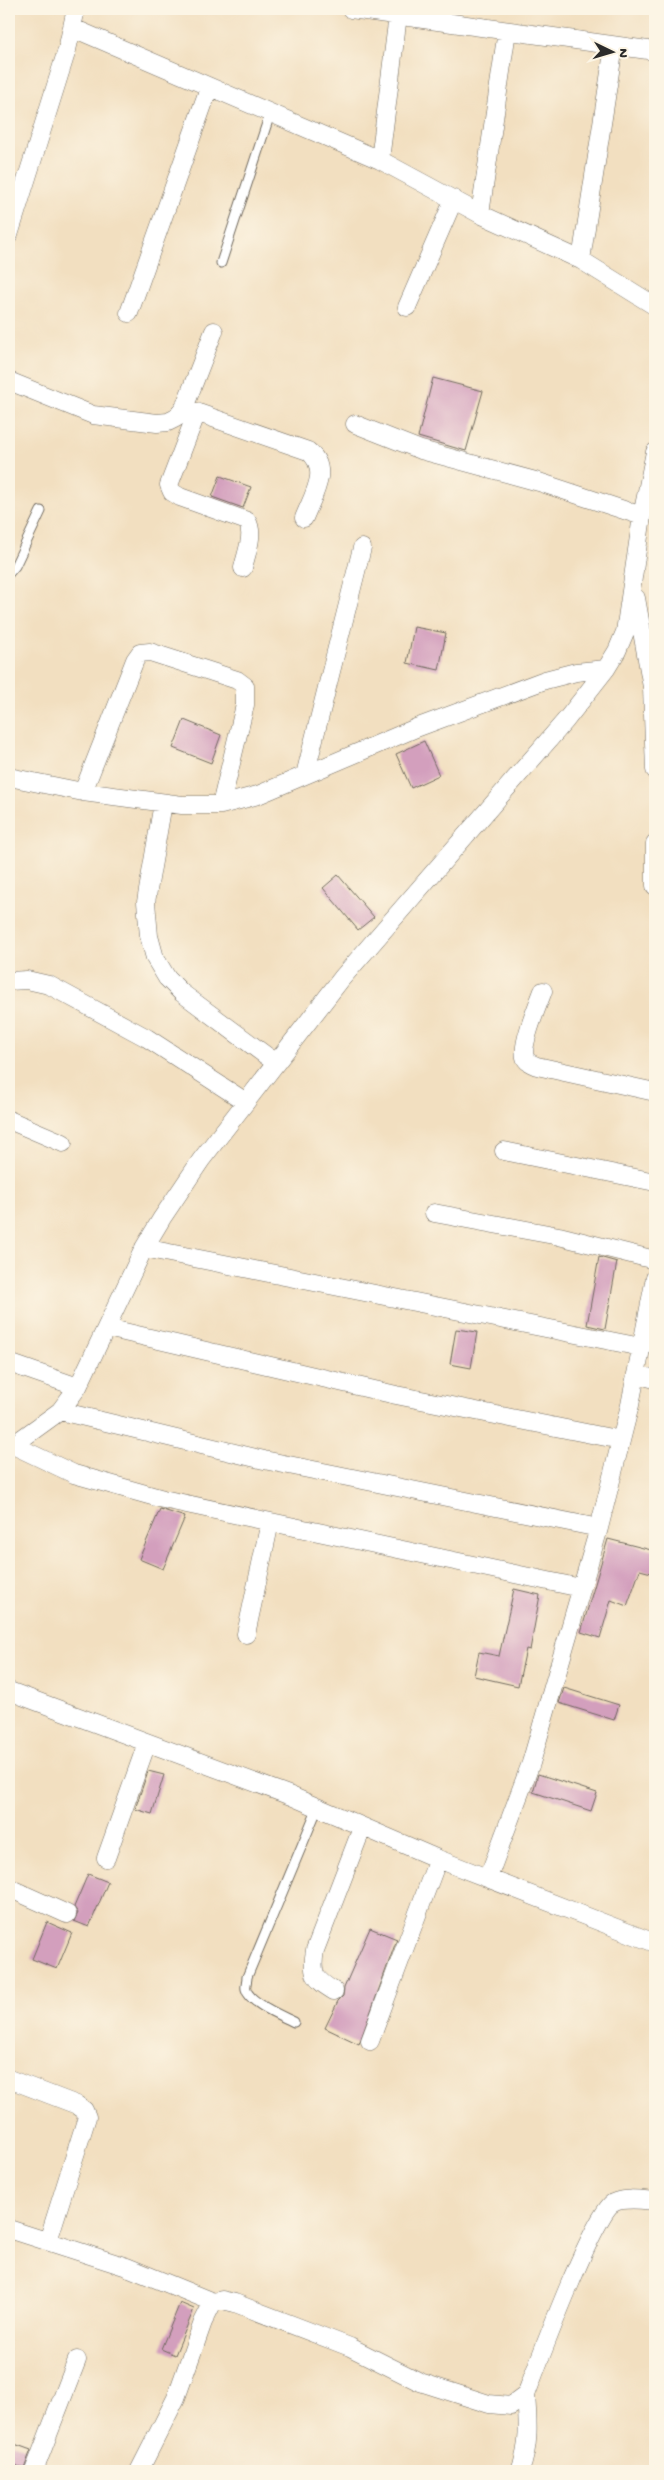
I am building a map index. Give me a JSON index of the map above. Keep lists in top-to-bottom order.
{
  "north": "right"
}
